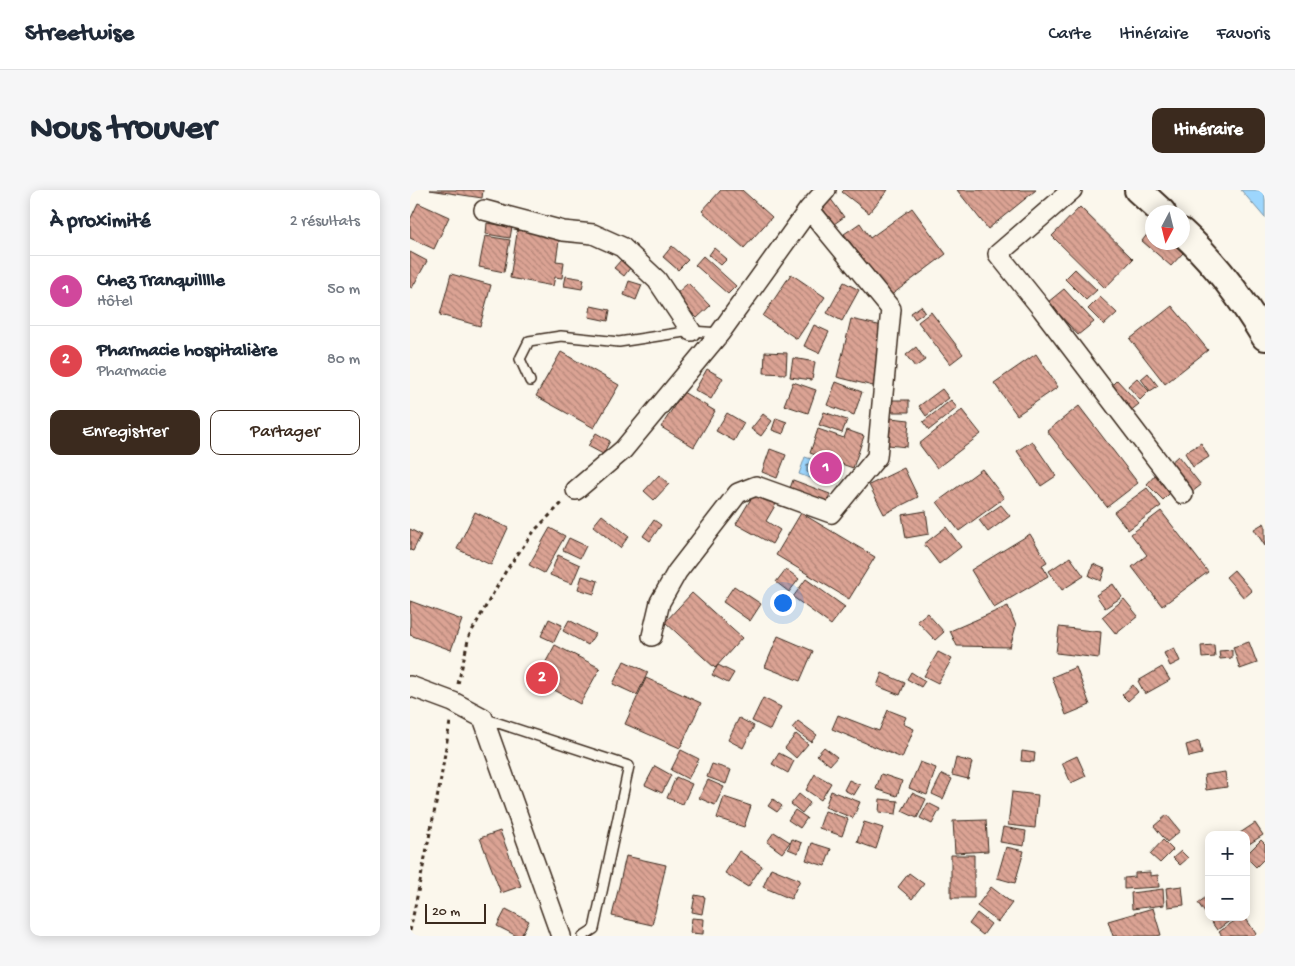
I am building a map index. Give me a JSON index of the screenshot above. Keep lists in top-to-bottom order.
{
  "scale_bar": "20 m",
  "north": "bottom",
  "page": {
    "header": "Streetwise",
    "nav": ["Carte", "Itinéraire", "Favoris"],
    "buttons": [
      "Itinéraire",
      ["Enregistrer", "Partager"]
    ],
    "title": "Nous trouver",
    "heading": ["À proximité", "2 résultats"],
    "list": [
      {
        "mark": "1",
        "name": "Chez Tranquilllle",
        "note": "Hôtel",
        "value": "50 m"
      },
      {
        "mark": "2",
        "name": "Pharmacie hospitalière",
        "note": "Pharmacie",
        "value": "80 m"
      }
    ],
    "pins": ["1", "2"],
    "map_buttons": ["+", "−"],
    "scale": "20 m"
  }
}
